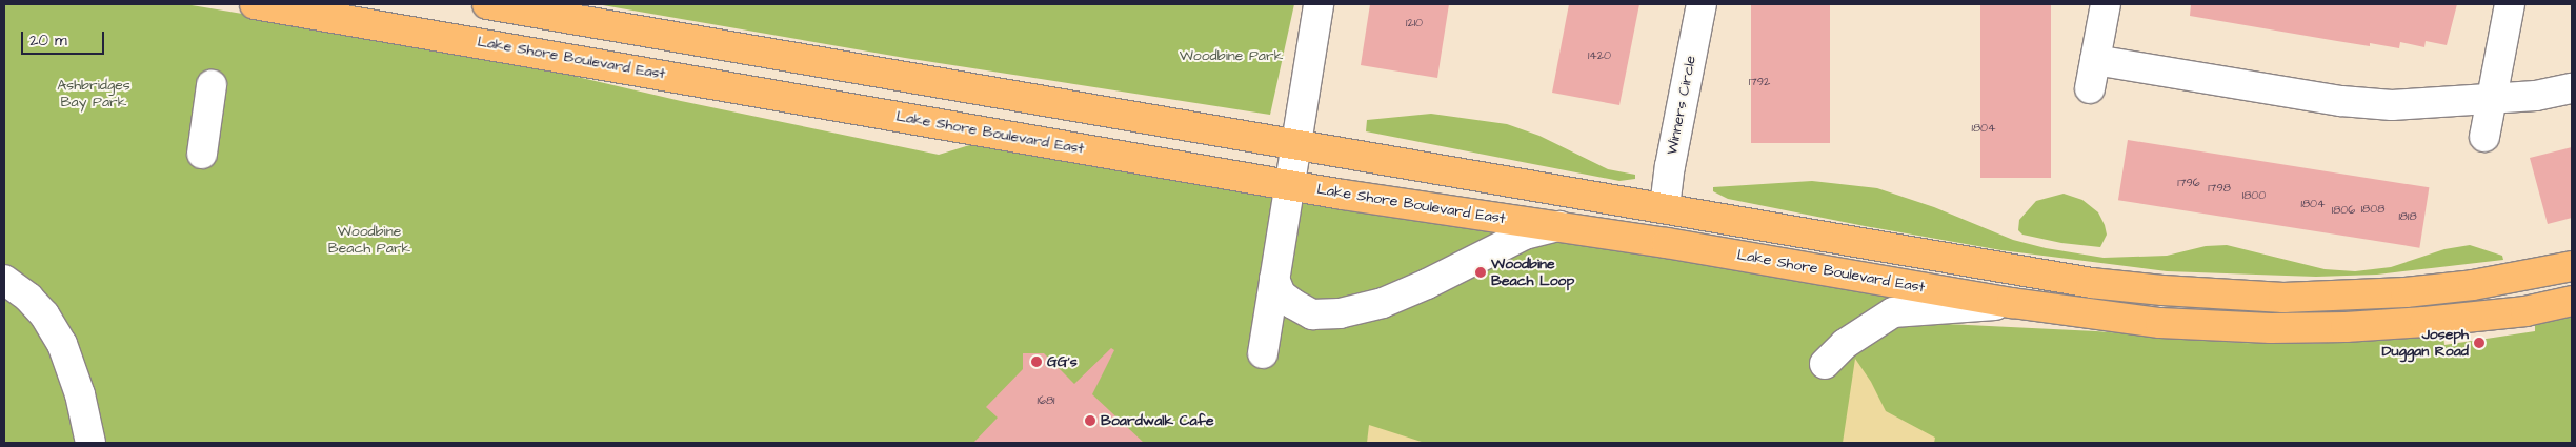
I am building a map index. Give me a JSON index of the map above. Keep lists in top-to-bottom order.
{
  "streets": {
    "highway": ["Lake Shore Boulevard East"],
    "street": ["Winners Circle"]
  },
  "parks": ["Woodbine Park", "Ashbridges Bay Park", "Woodbine Beach Park"],
  "places": [
    "Woodbine Beach Loop",
    "Joseph Duggan Road",
    "GG’s",
    "Boardwalk Cafe"
  ],
  "house_numbers": [
    "1210",
    "1420",
    "1792",
    "1804",
    "1796",
    "1798",
    "1800",
    "1804",
    "1808",
    "1806",
    "1818",
    "1681"
  ],
  "scale_bar": "20 m"
}
